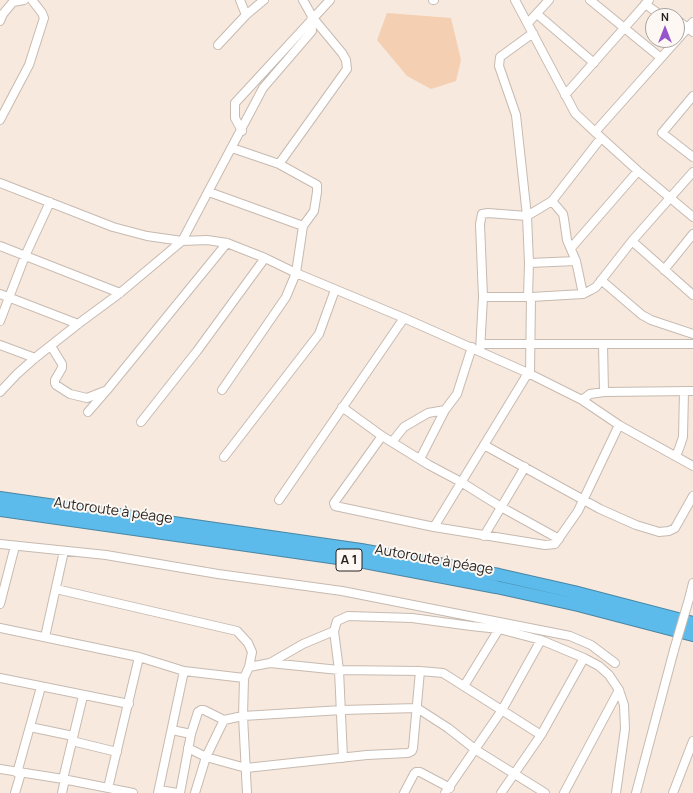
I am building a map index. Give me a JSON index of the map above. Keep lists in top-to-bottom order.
{
  "streets": {
    "highway": ["Autoroute à péage", "A 1"]
  },
  "north": "top"
}
